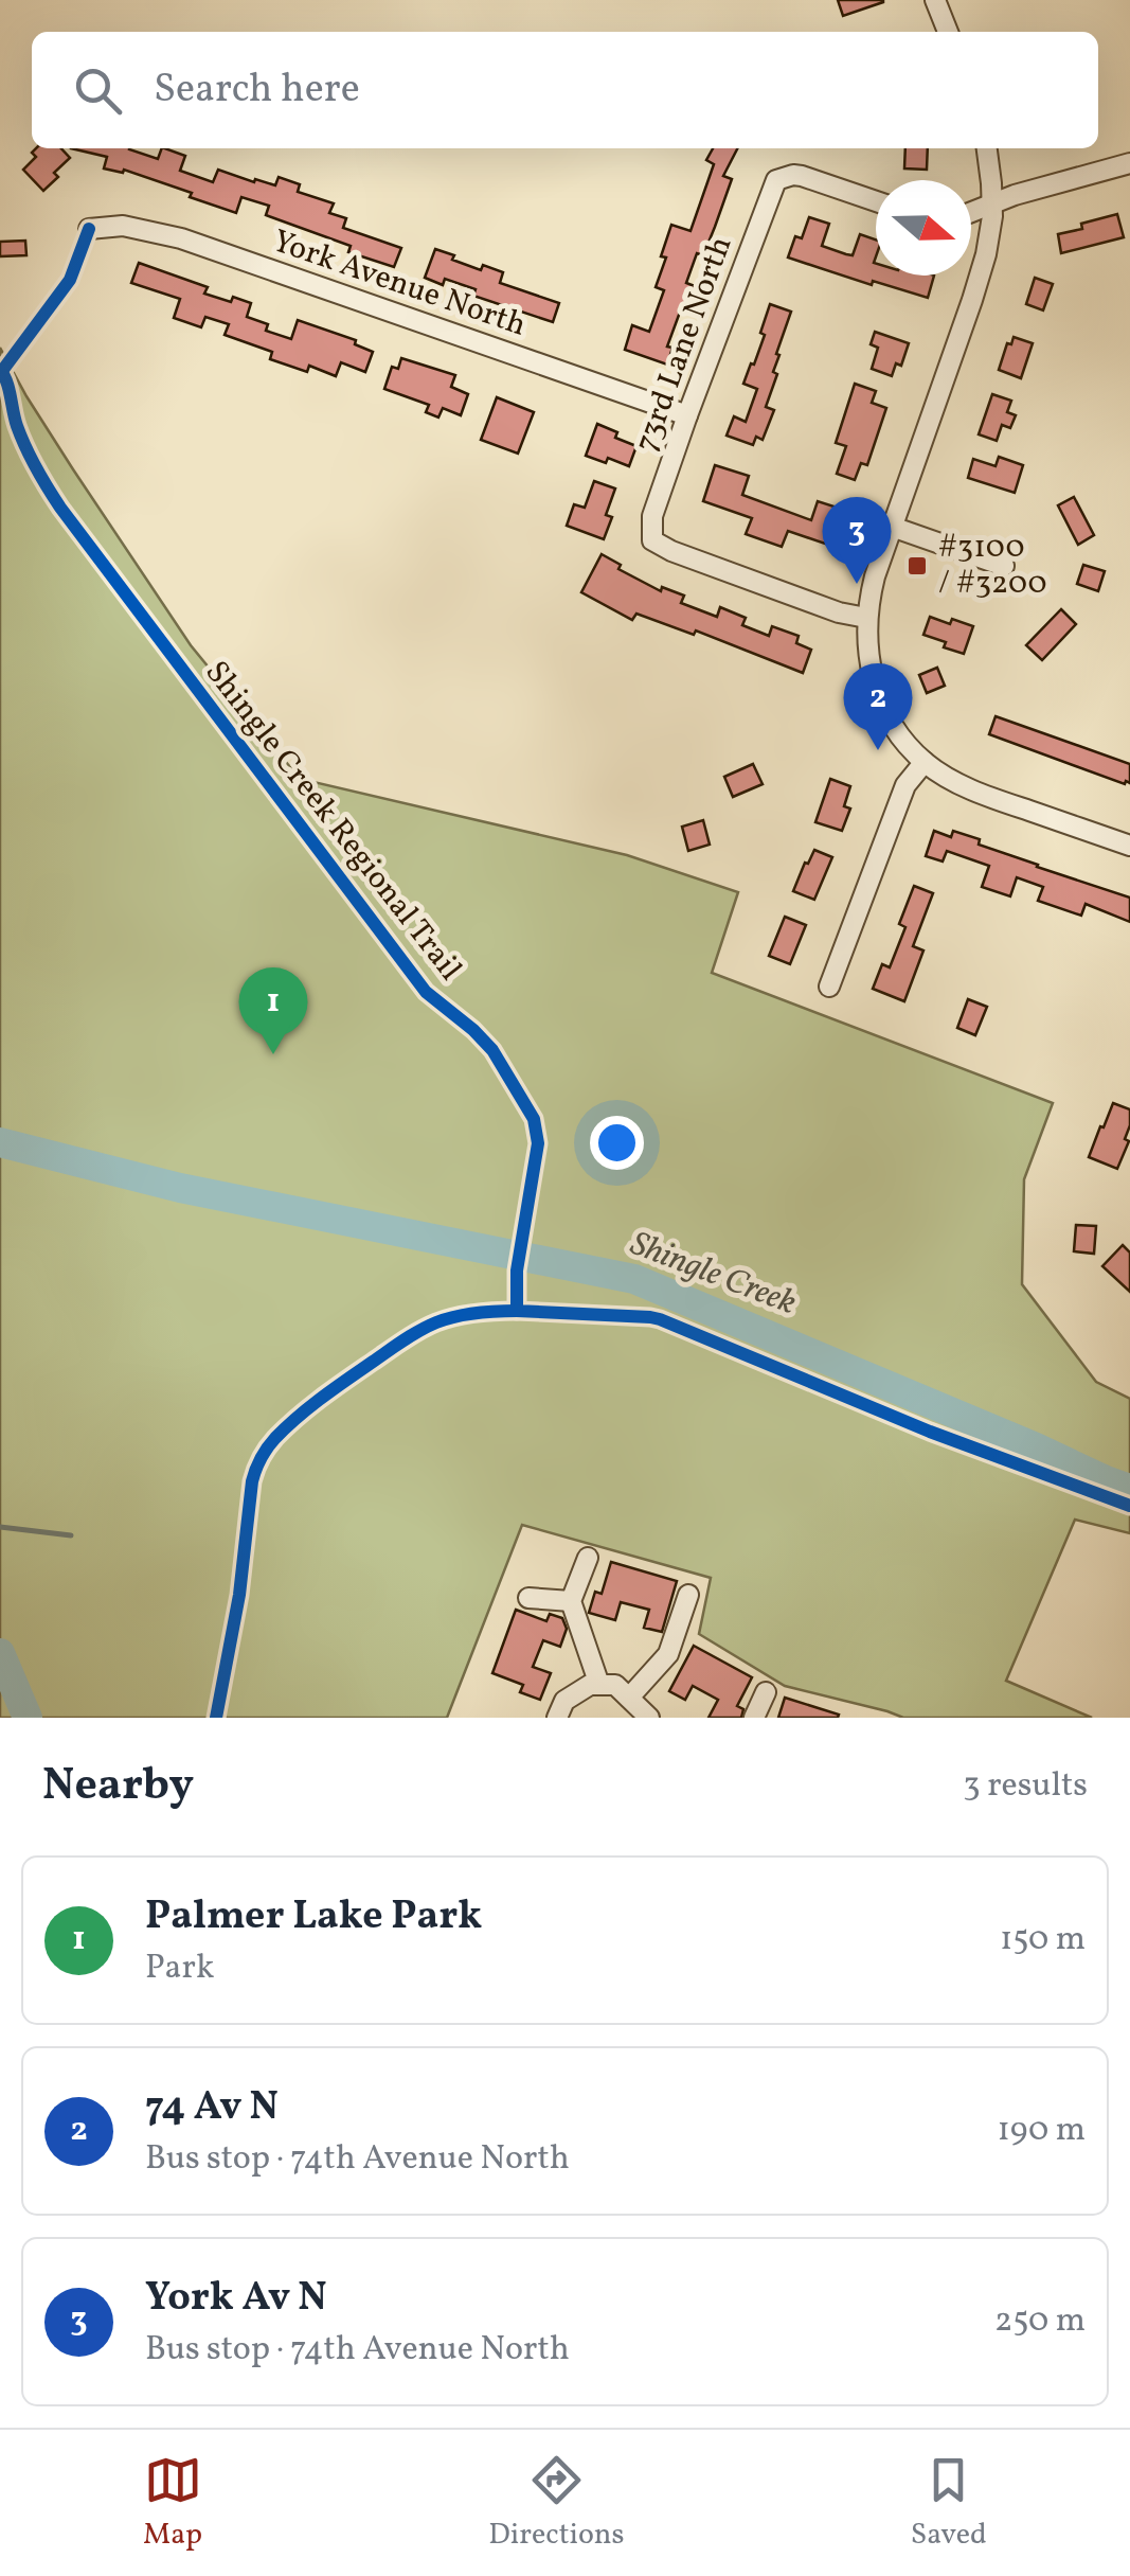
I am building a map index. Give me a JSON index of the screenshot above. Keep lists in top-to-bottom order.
{
  "streets": {
    "street": ["York Avenue North", "73rd Lane North"],
    "cycle path": ["Shingle Creek Regional Trail"]
  },
  "crossings": [
    ["York Avenue North", "73rd Lane North"]
  ],
  "water": ["Shingle Creek"],
  "places": {
    "transit": ["#3100 / #3200"]
  },
  "north": "right",
  "page": {
    "search": "Search here",
    "pins": ["3", "2", "1"],
    "heading": ["Nearby", "3 results"],
    "list": [
      {
        "mark": "1",
        "name": "Palmer Lake Park",
        "note": "Park",
        "value": "150 m"
      },
      {
        "mark": "2",
        "name": "74 Av N",
        "note": "Bus stop · 74th Avenue North",
        "value": "190 m"
      },
      {
        "mark": "3",
        "name": "York Av N",
        "note": "Bus stop · 74th Avenue North",
        "value": "250 m"
      }
    ],
    "nav": ["Map", "Directions", "Saved"]
  }
}
